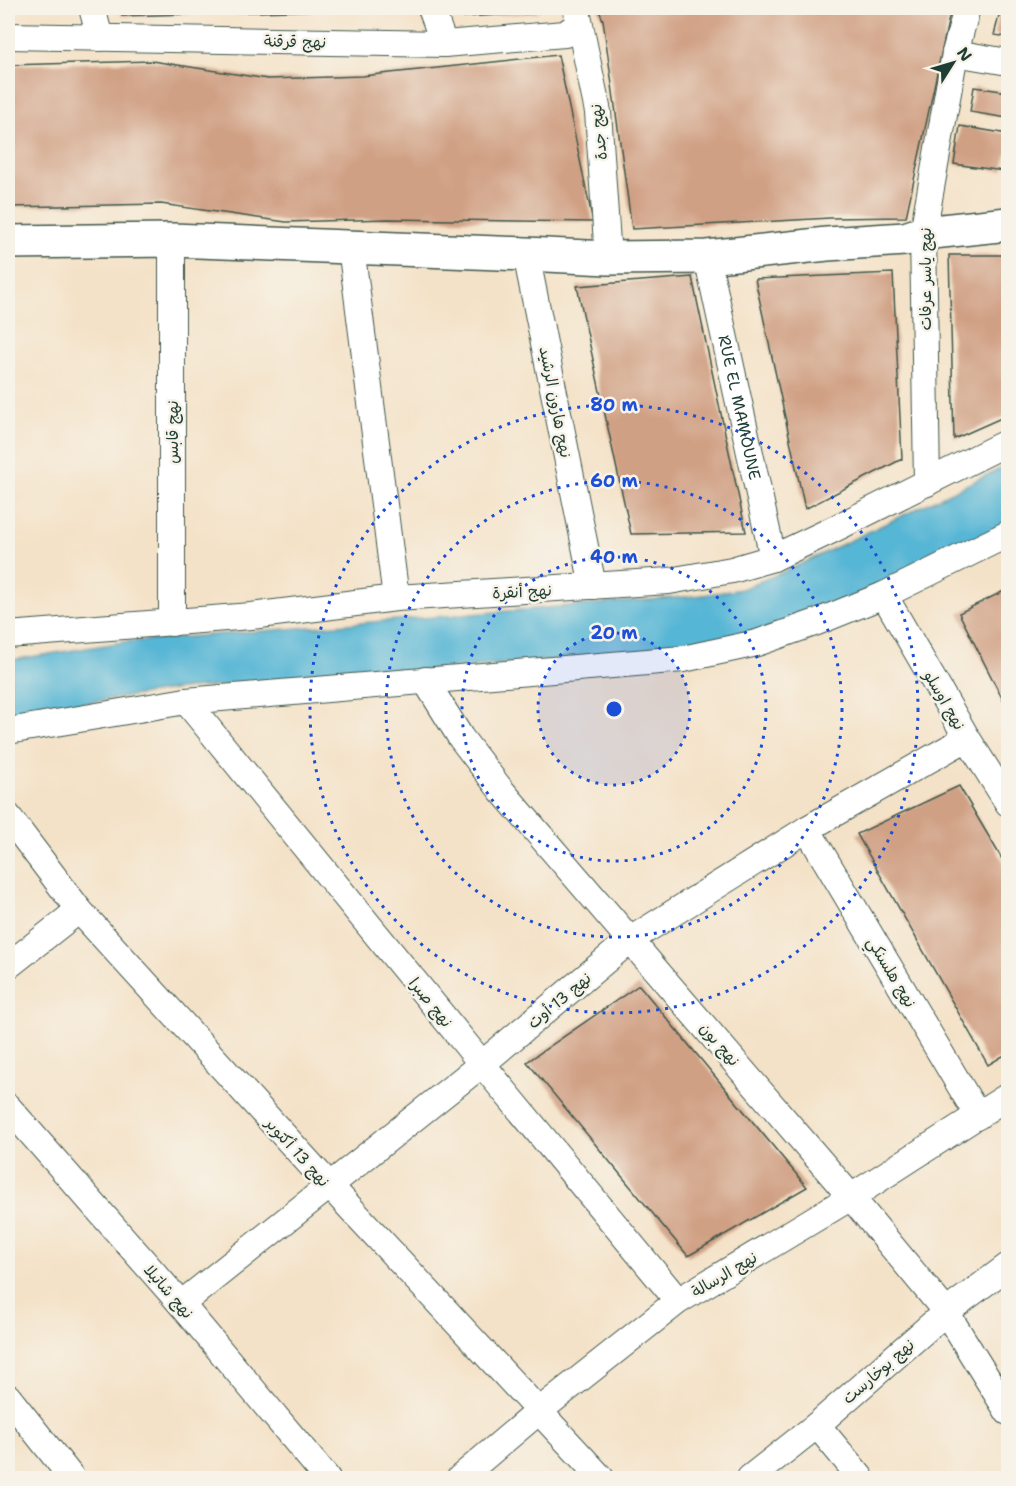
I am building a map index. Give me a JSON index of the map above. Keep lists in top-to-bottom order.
{
  "streets": {
    "street": [
      "نهج قرقنة",
      "نهج جدة",
      "نهج ياسر عرفات",
      "نهج هارون الرشيد",
      "RUE EL MAMOUNE",
      "نهج قابس",
      "نهج أنقرة",
      "نهج اوسلو",
      "نهج هلسنكي",
      "نهج 13 أوت",
      "نهج صبرا",
      "نهج بون",
      "نهج 13 أكتوبر",
      "نهج الرسالة",
      "نهج شاتيلا",
      "نهج بوخارست"
    ]
  },
  "crossings": [
    ["نهج قرقنة", "نهج جدة"],
    ["نهج ياسر عرفات", "نهج أنقرة"],
    ["نهج هارون الرشيد", "نهج أنقرة"],
    ["RUE EL MAMOUNE", "نهج أنقرة"],
    ["نهج قابس", "نهج أنقرة"],
    ["نهج اوسلو", "نهج 13 أوت"],
    ["نهج هلسنكي", "نهج 13 أوت"],
    ["نهج هلسنكي", "نهج الرسالة"],
    ["نهج 13 أوت", "نهج صبرا"],
    ["نهج 13 أوت", "نهج بون"],
    ["نهج 13 أوت", "نهج 13 أكتوبر"],
    ["نهج 13 أوت", "نهج شاتيلا"],
    ["نهج صبرا", "نهج الرسالة"],
    ["نهج بون", "نهج الرسالة"],
    ["نهج بون", "نهج بوخارست"],
    ["نهج 13 أكتوبر", "نهج الرسالة"]
  ],
  "north": "top right",
  "rings": [
    "80 m",
    "60 m",
    "40 m",
    "20 m"
  ]
}
